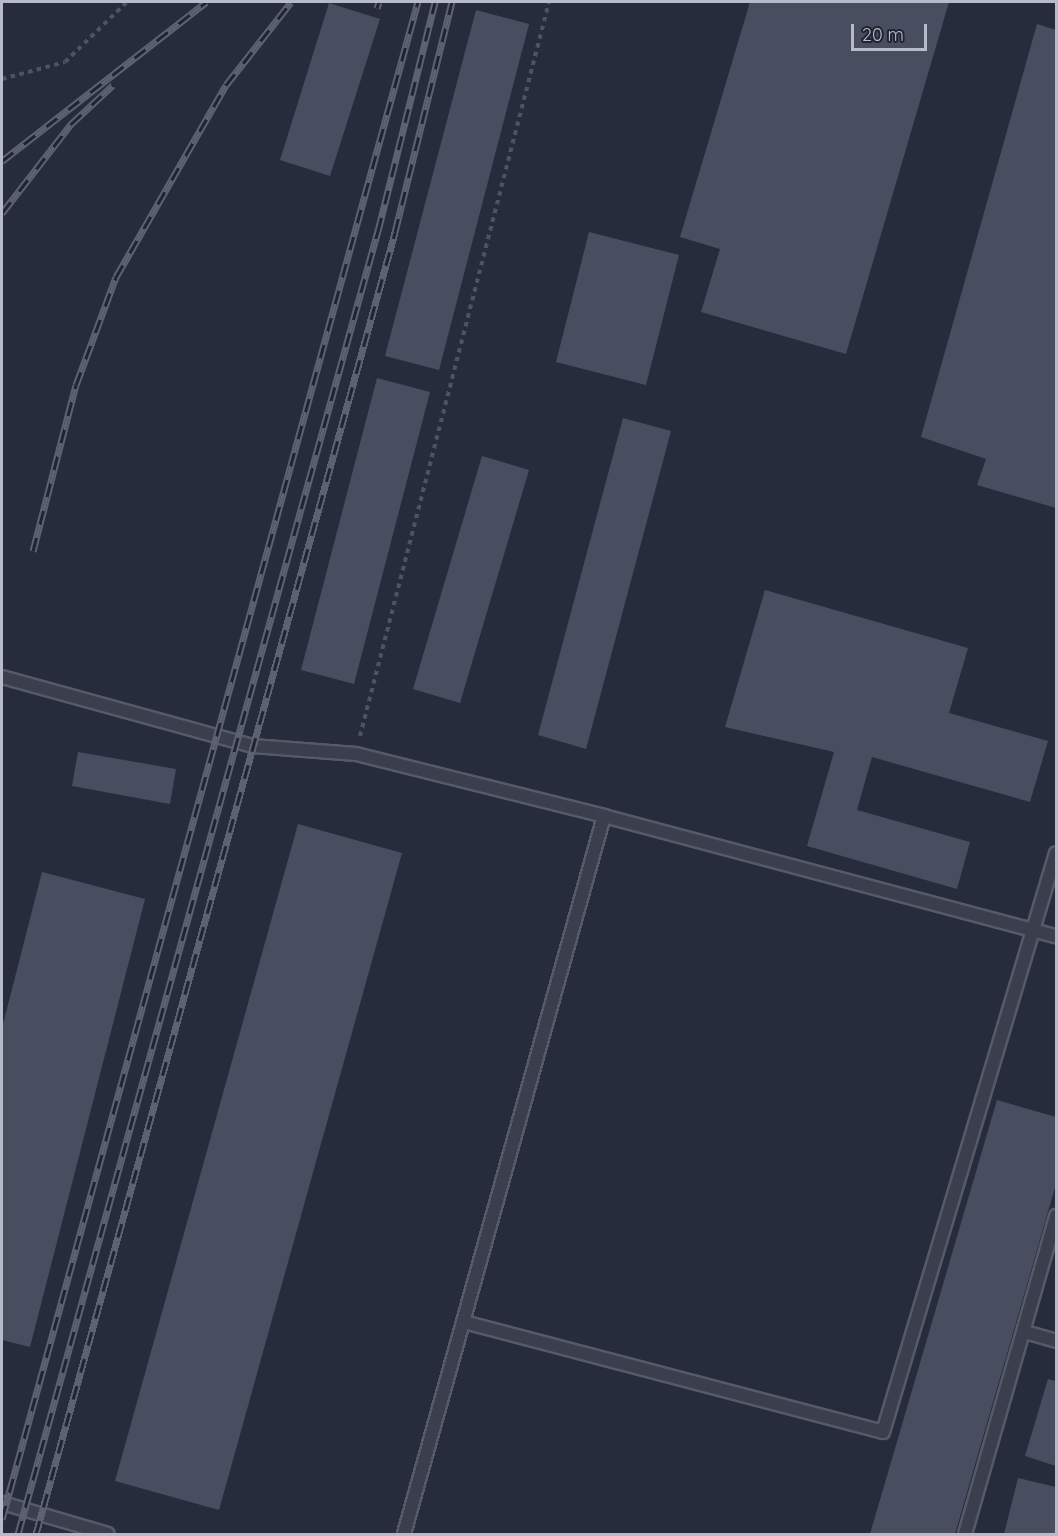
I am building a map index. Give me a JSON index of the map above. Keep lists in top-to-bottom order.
{
  "scale_bar": "20 m"
}
